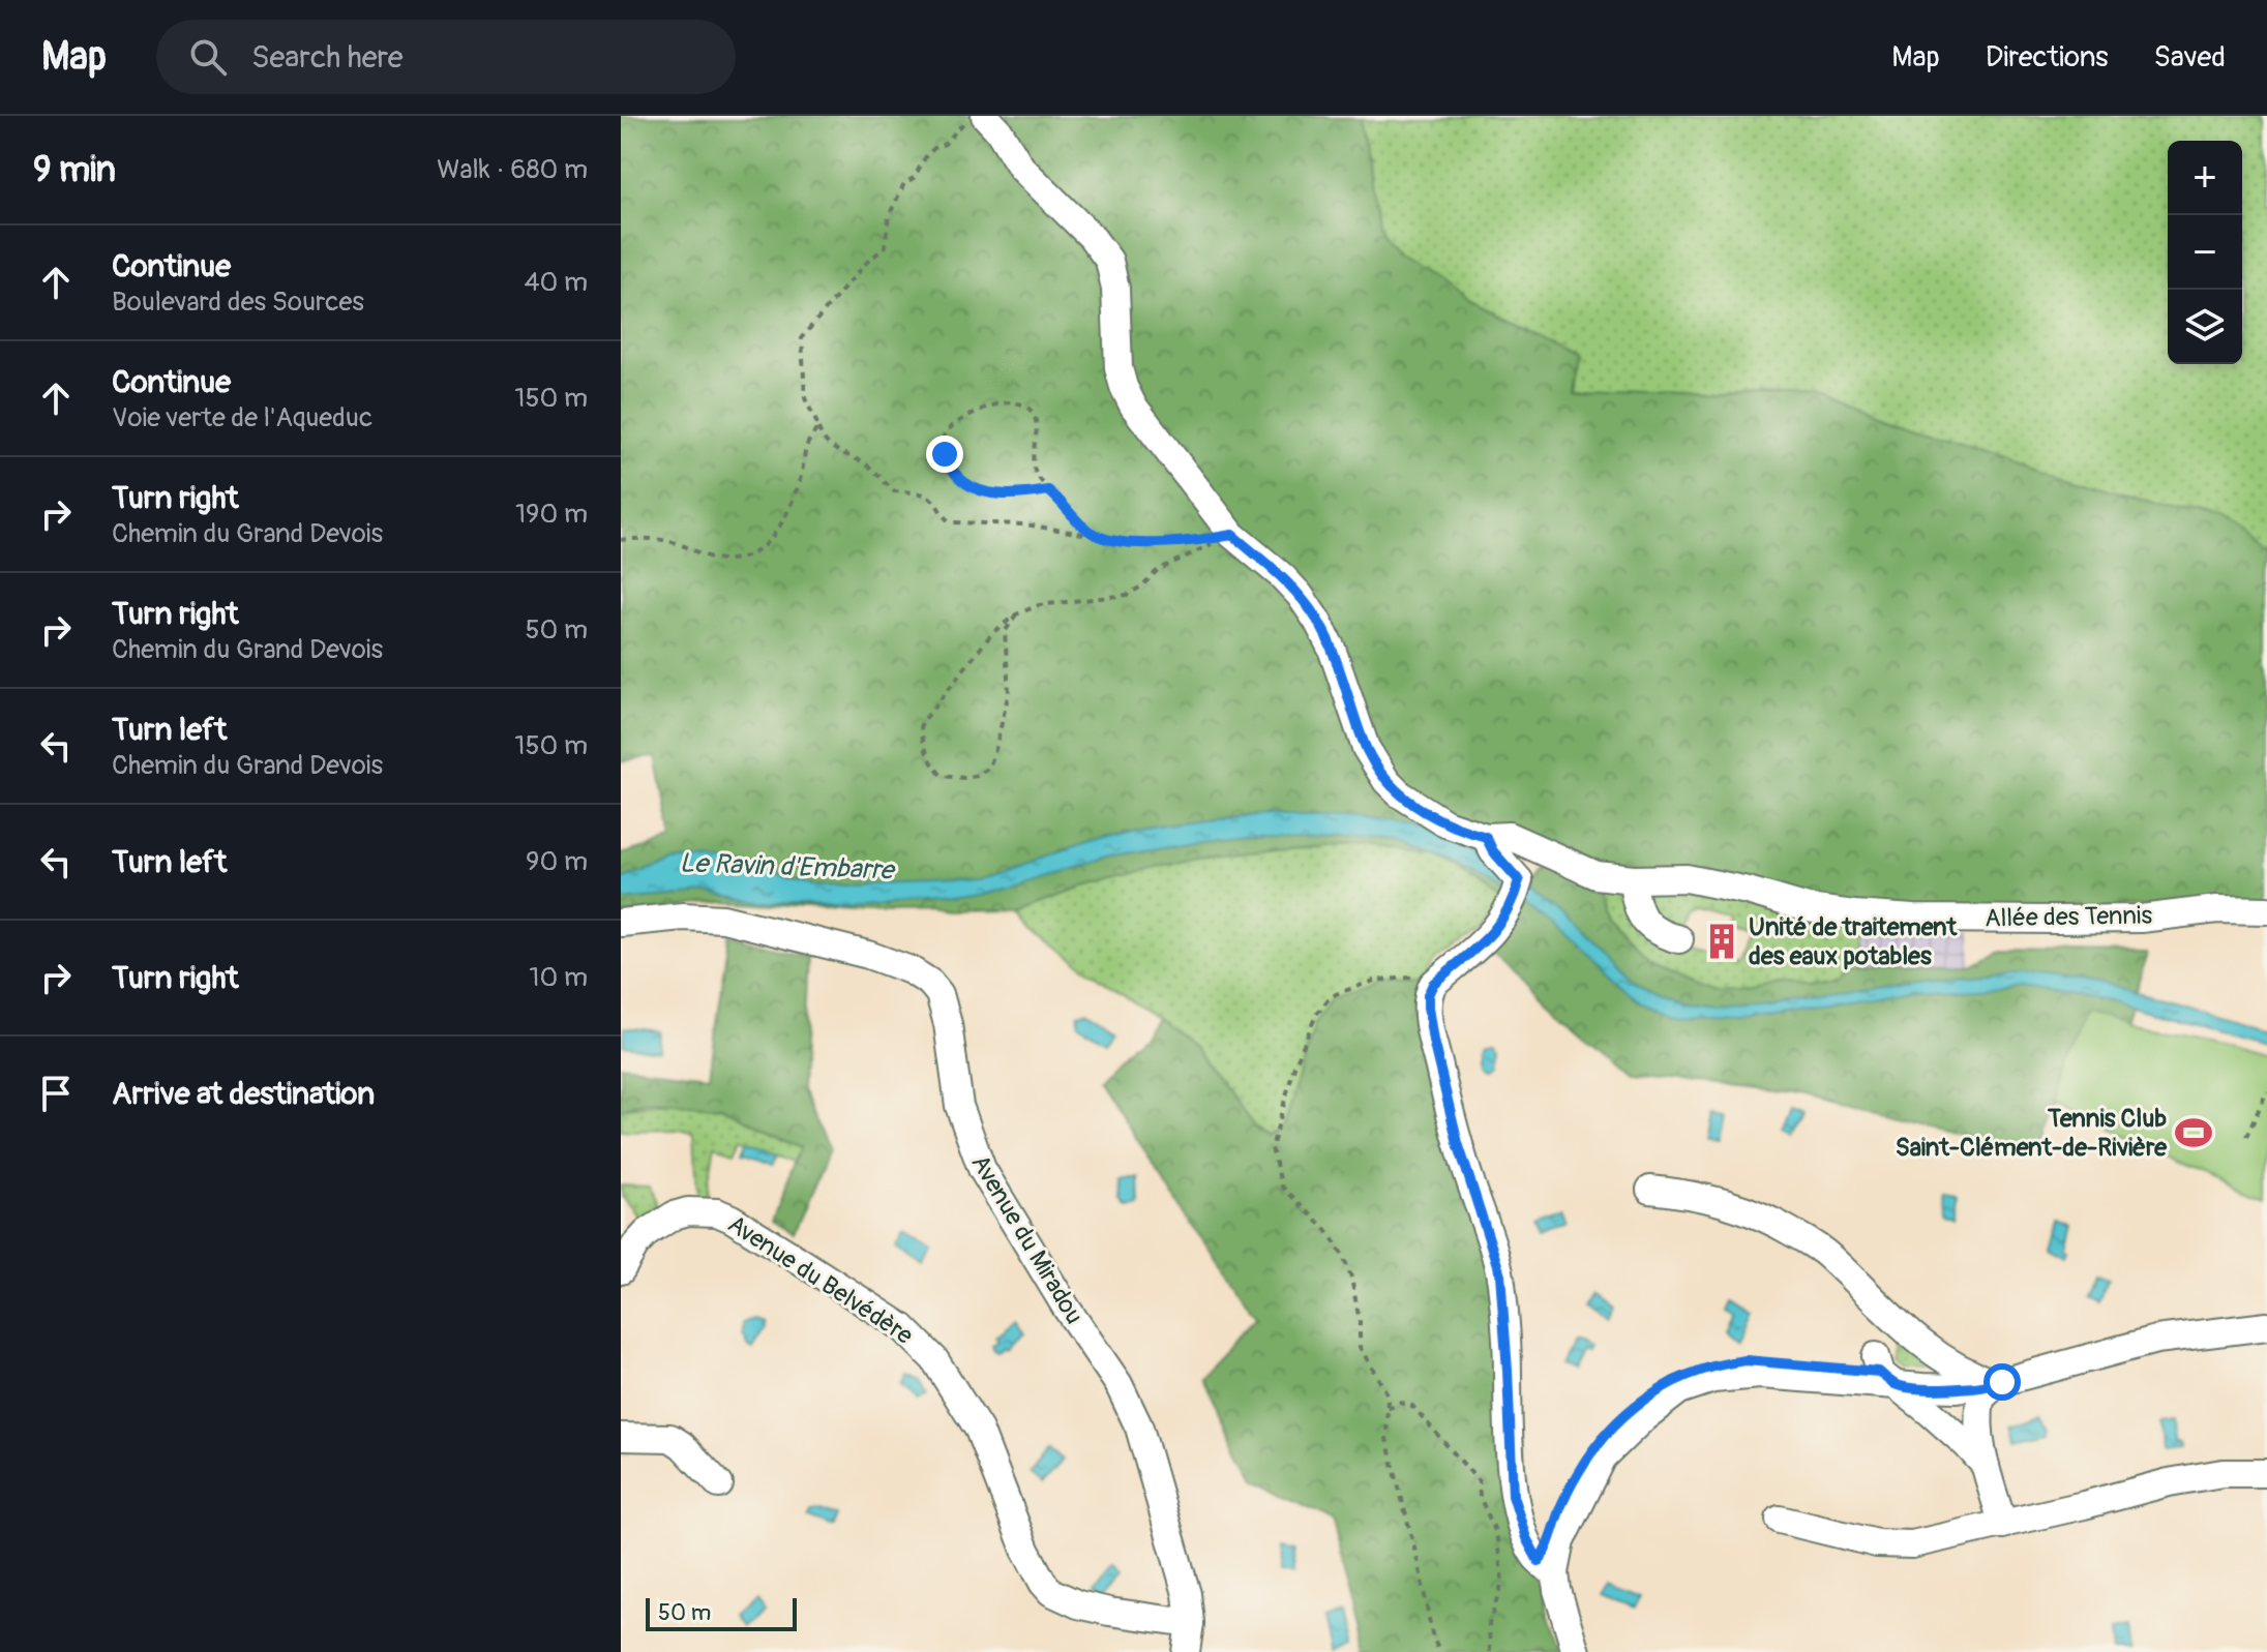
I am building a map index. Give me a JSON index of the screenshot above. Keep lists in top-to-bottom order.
{
  "streets": {
    "street": ["Allée des Tennis", "Avenue du Miradou", "Avenue du Belvédère"]
  },
  "crossings": [
    ["Avenue du Miradou", "Avenue du Belvédère"]
  ],
  "water": ["Le Ravin d'Embarre"],
  "places": {
    "building": ["Unité de traitement des eaux potables"],
    "sports": ["Tennis Club Saint-Clément-de-Rivière"]
  },
  "scale_bar": "50 m",
  "page": {
    "header": "Map",
    "search": "Search here",
    "nav": ["Map", "Directions", "Saved"],
    "heading": ["9 min", "Walk · 680 m"],
    "map_buttons": ["+", "−"],
    "list": [
      ["Continue", "Boulevard des Sources", "40 m"],
      ["Continue", "Voie verte de l'Aqueduc", "150 m"],
      ["Turn right", "Chemin du Grand Devois", "190 m"],
      ["Turn right", "Chemin du Grand Devois", "50 m"],
      ["Turn left", "Chemin du Grand Devois", "150 m"],
      ["Turn left", "90 m"],
      ["Turn right", "10 m"],
      "Arrive at destination"
    ],
    "scale": "50 m"
  }
}
